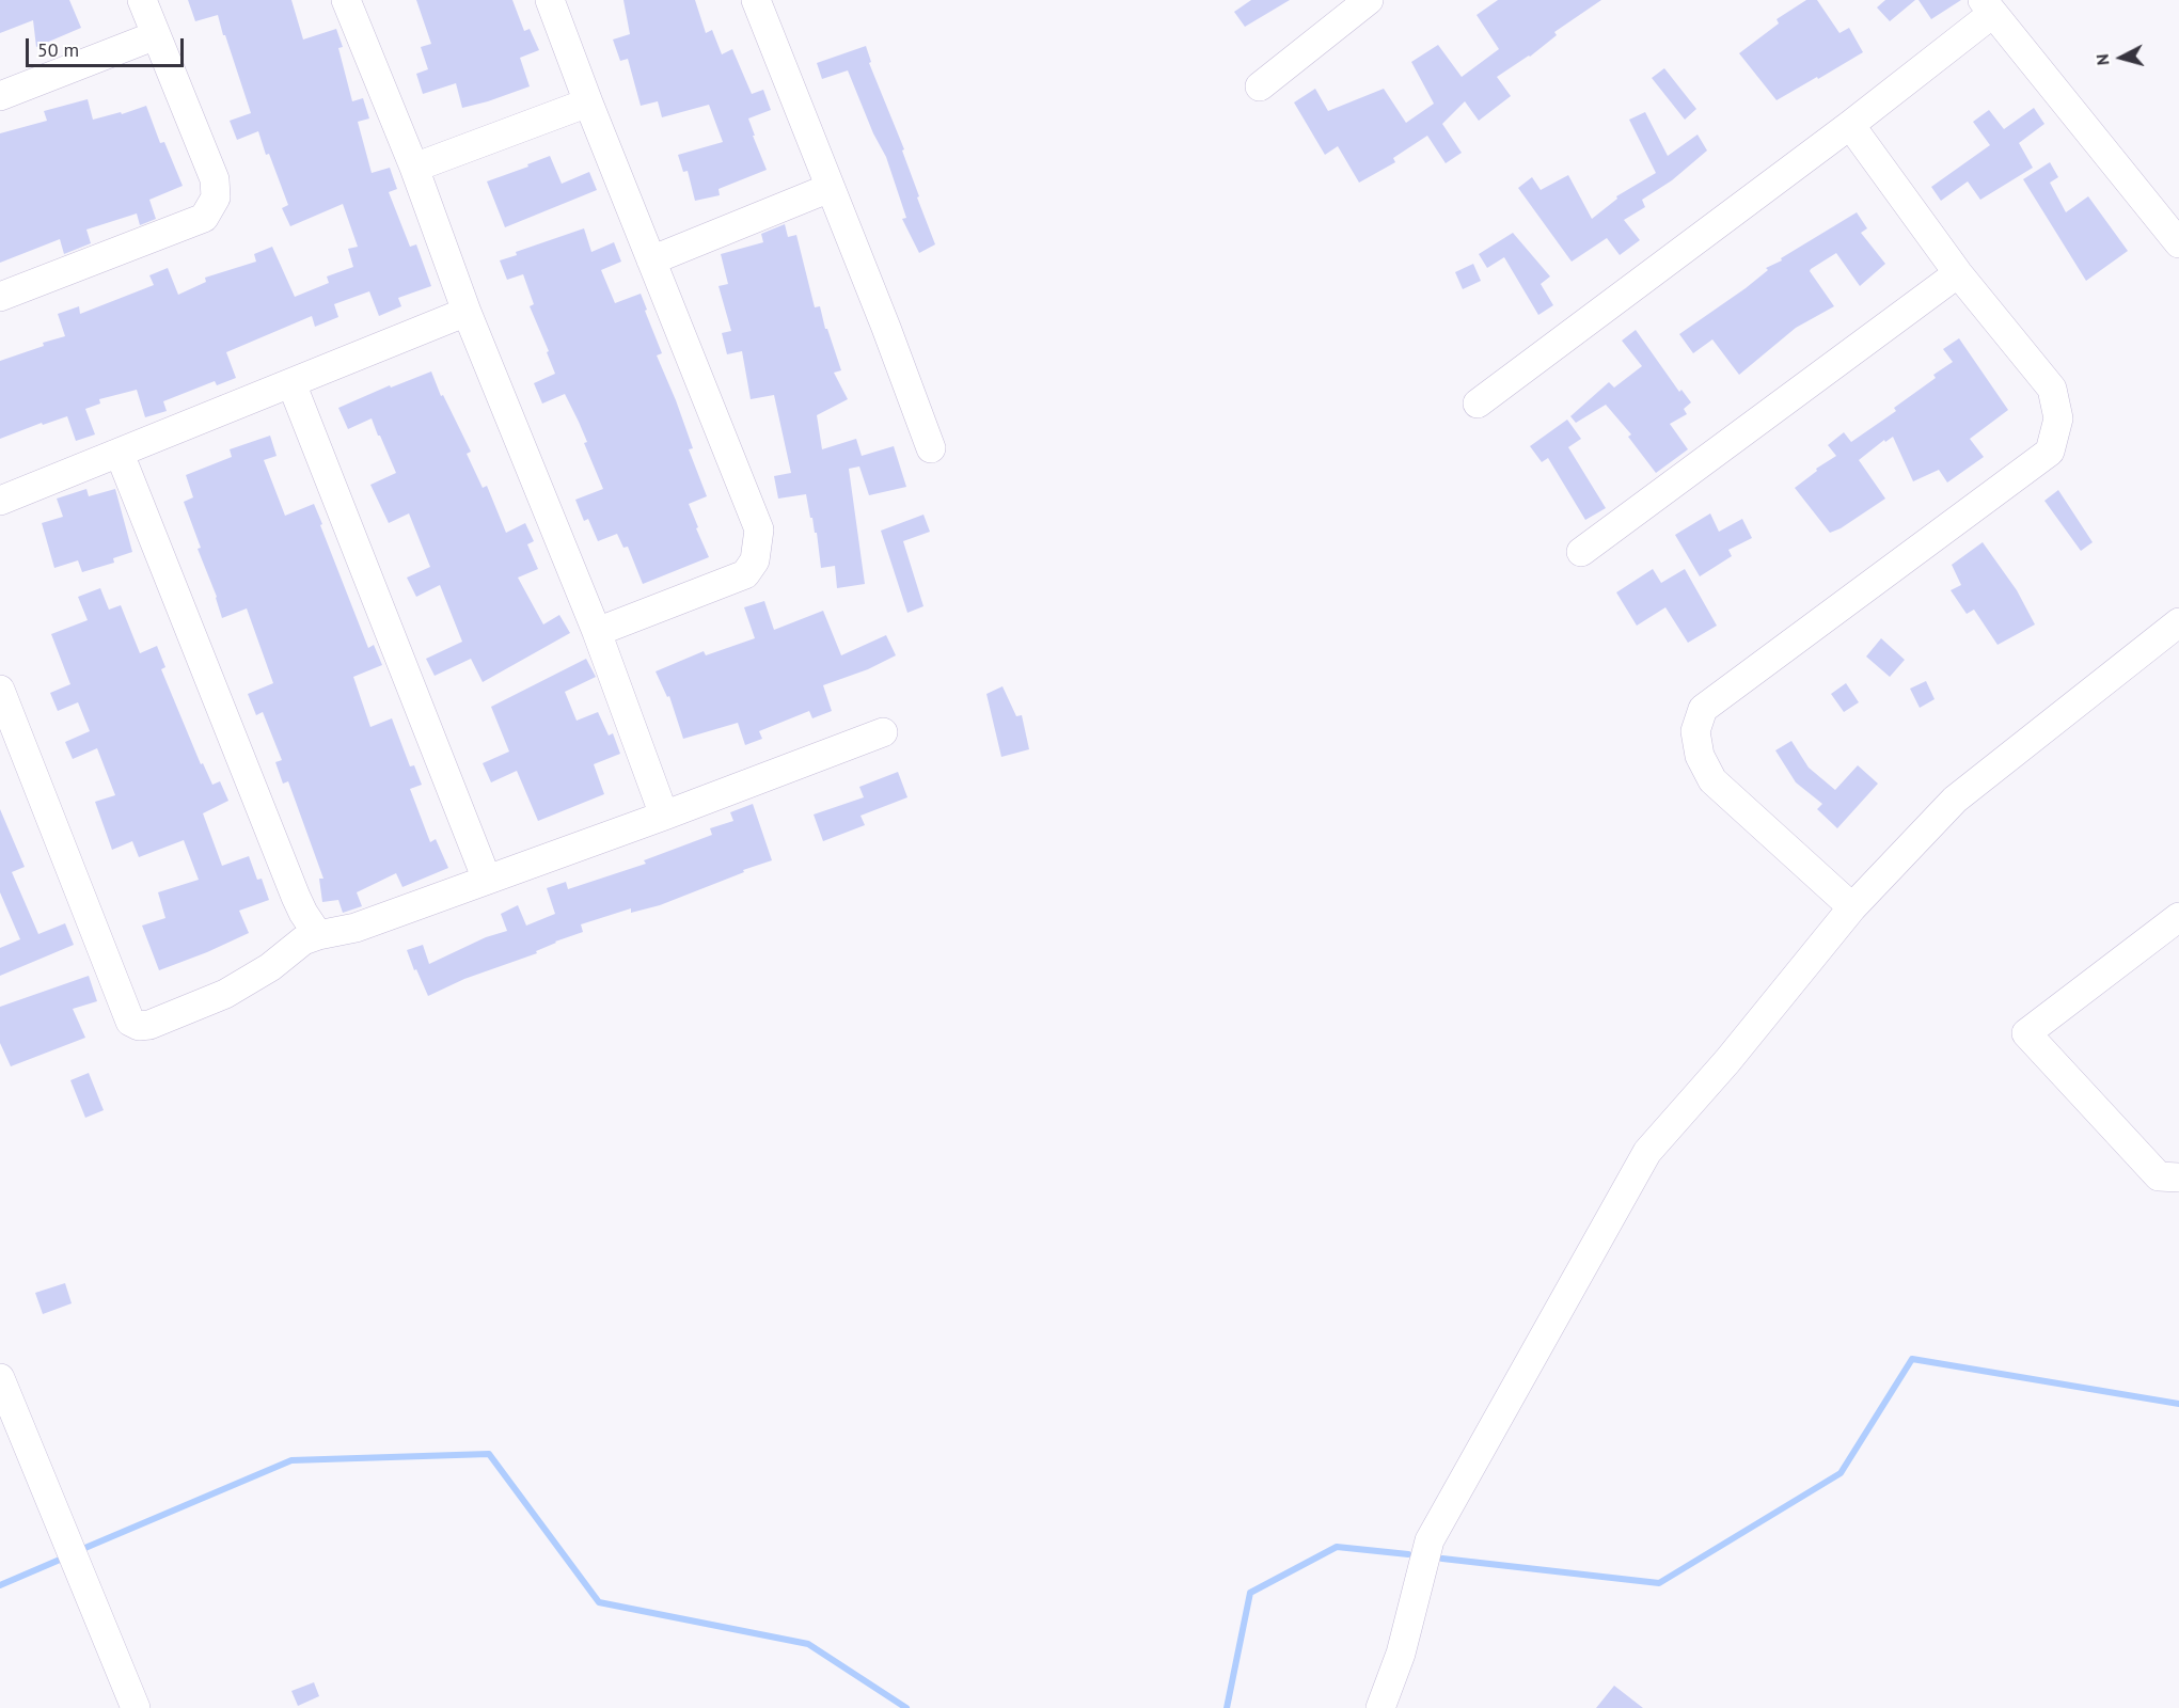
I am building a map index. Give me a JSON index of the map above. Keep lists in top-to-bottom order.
{
  "scale_bar": "50 m",
  "north": "left"
}
